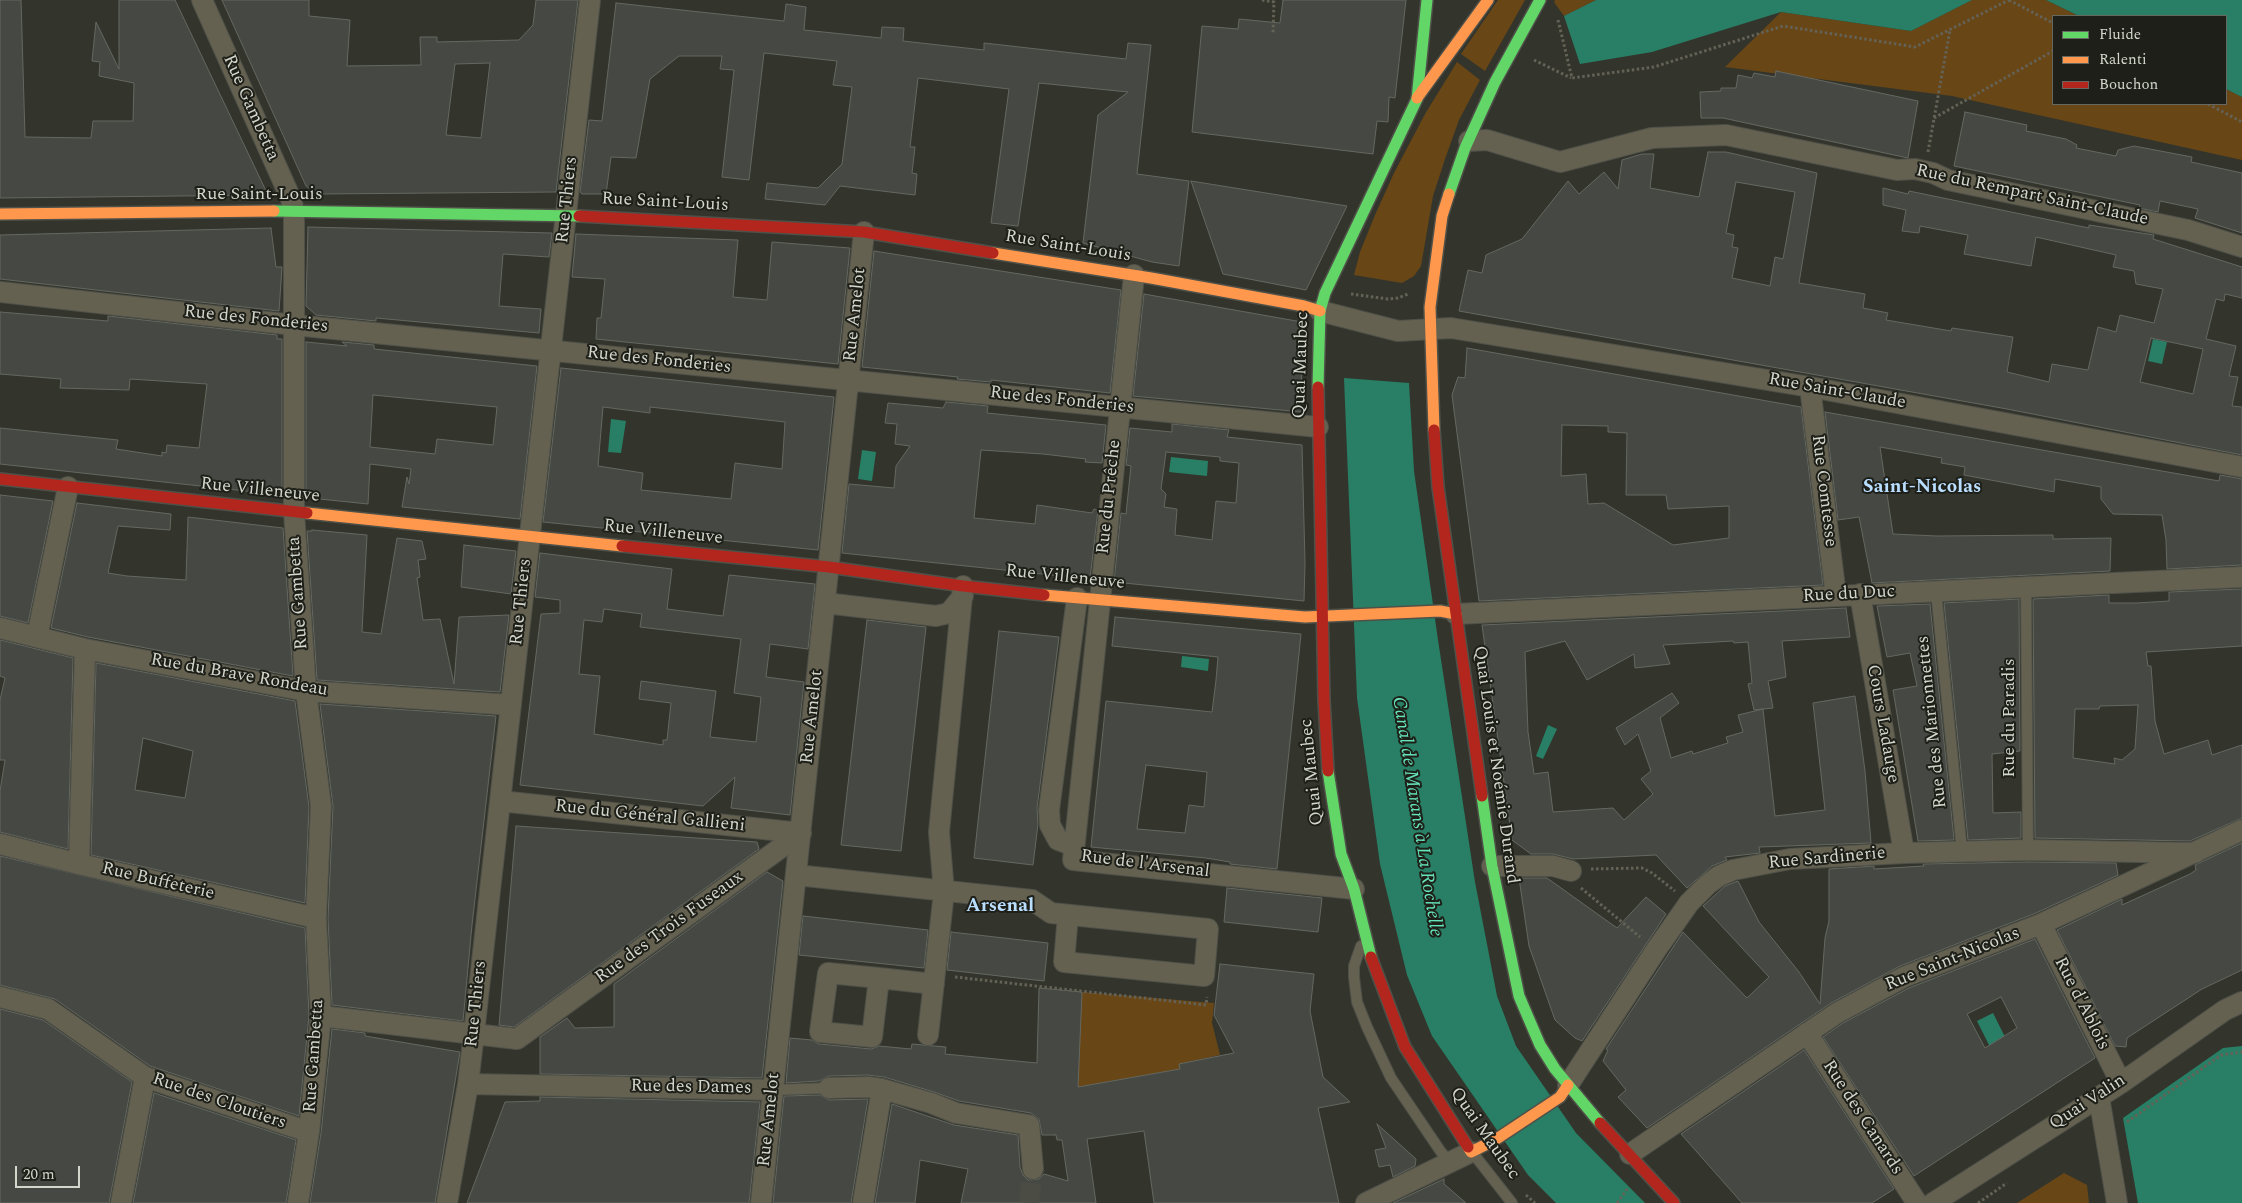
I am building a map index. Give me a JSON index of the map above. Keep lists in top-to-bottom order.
{
  "streets": {
    "street": [
      "Rue Gambetta",
      "Rue Saint-Louis",
      "Rue du Rempart Saint-Claude",
      "Rue Thiers",
      "Rue Amelot",
      "Rue des Fonderies",
      "Quai Maubec",
      "Rue Saint-Claude",
      "Rue Villeneuve",
      "Rue Comtesse",
      "Rue du Prêche",
      "Rue du Duc",
      "Rue du Brave Rondeau",
      "Cours Ladauge",
      "Quai Louis et Noémie Durand",
      "Rue du Général Gallieni",
      "Rue Sardinerie",
      "Rue de l'Arsenal",
      "Rue Buffeterie",
      "Rue des Trois Fuseaux",
      "Rue Saint-Nicolas",
      "Rue d'Ablois",
      "Rue des Dames",
      "Rue des Cloutiers",
      "Quai Valin",
      "Rue des Canards"
    ],
    "lane": ["Rue du Paradis", "Rue des Marionnettes"]
  },
  "crossings": [
    ["Rue Gambetta", "Rue Saint-Louis"],
    ["Rue Gambetta", "Rue des Fonderies"],
    ["Rue Gambetta", "Rue Villeneuve"],
    ["Rue Gambetta", "Rue du Brave Rondeau"],
    ["Rue Gambetta", "Rue Buffeterie"],
    ["Rue Gambetta", "Rue des Trois Fuseaux"],
    ["Rue Gambetta", "Rue des Cloutiers"],
    ["Rue Saint-Louis", "Rue Thiers"],
    ["Rue Saint-Louis", "Rue Amelot"],
    ["Rue Saint-Louis", "Quai Maubec"],
    ["Rue Saint-Louis", "Rue Saint-Claude"],
    ["Rue Saint-Louis", "Rue du Prêche"],
    ["Rue du Rempart Saint-Claude", "Quai Louis et Noémie Durand"],
    ["Rue Thiers", "Rue des Fonderies"],
    ["Rue Thiers", "Rue Villeneuve"],
    ["Rue Thiers", "Rue du Brave Rondeau"],
    ["Rue Thiers", "Rue du Général Gallieni"],
    ["Rue Thiers", "Rue des Trois Fuseaux"],
    ["Rue Thiers", "Rue des Dames"],
    ["Rue Amelot", "Rue des Fonderies"],
    ["Rue Amelot", "Rue Villeneuve"],
    ["Rue Amelot", "Rue du Général Gallieni"],
    ["Rue Amelot", "Rue des Trois Fuseaux"],
    ["Rue Amelot", "Rue des Dames"],
    ["Rue des Fonderies", "Quai Maubec"],
    ["Rue des Fonderies", "Rue du Prêche"],
    ["Quai Maubec", "Rue Saint-Claude"],
    ["Quai Maubec", "Rue Villeneuve"],
    ["Quai Maubec", "Rue de l'Arsenal"],
    ["Rue Saint-Claude", "Rue Comtesse"],
    ["Rue Saint-Claude", "Quai Louis et Noémie Durand"],
    ["Rue Villeneuve", "Rue du Prêche"],
    ["Rue Villeneuve", "Rue du Duc"],
    ["Rue Villeneuve", "Quai Louis et Noémie Durand"],
    ["Rue Villeneuve", "Rue de l'Arsenal"],
    ["Rue Comtesse", "Rue du Duc"],
    ["Rue du Prêche", "Rue de l'Arsenal"],
    ["Rue du Duc", "Rue du Paradis"],
    ["Rue du Duc", "Rue des Marionnettes"],
    ["Rue du Duc", "Cours Ladauge"],
    ["Rue du Duc", "Quai Louis et Noémie Durand"],
    ["Rue du Paradis", "Rue Sardinerie"],
    ["Rue des Marionnettes", "Rue Sardinerie"],
    ["Cours Ladauge", "Rue Sardinerie"],
    ["Quai Louis et Noémie Durand", "Rue Sardinerie"],
    ["Quai Louis et Noémie Durand", "Rue Saint-Nicolas"],
    ["Rue du Général Gallieni", "Rue des Trois Fuseaux"],
    ["Rue Sardinerie", "Rue Saint-Nicolas"],
    ["Rue Saint-Nicolas", "Rue d'Ablois"],
    ["Rue Saint-Nicolas", "Rue des Canards"],
    ["Rue d'Ablois", "Quai Valin"]
  ],
  "districts": ["Saint-Nicolas", "Arsenal"],
  "water": ["Canal de Marans à La Rochelle"],
  "legend": ["Fluide", "Ralenti", "Bouchon"],
  "scale_bar": "20 m"
}
